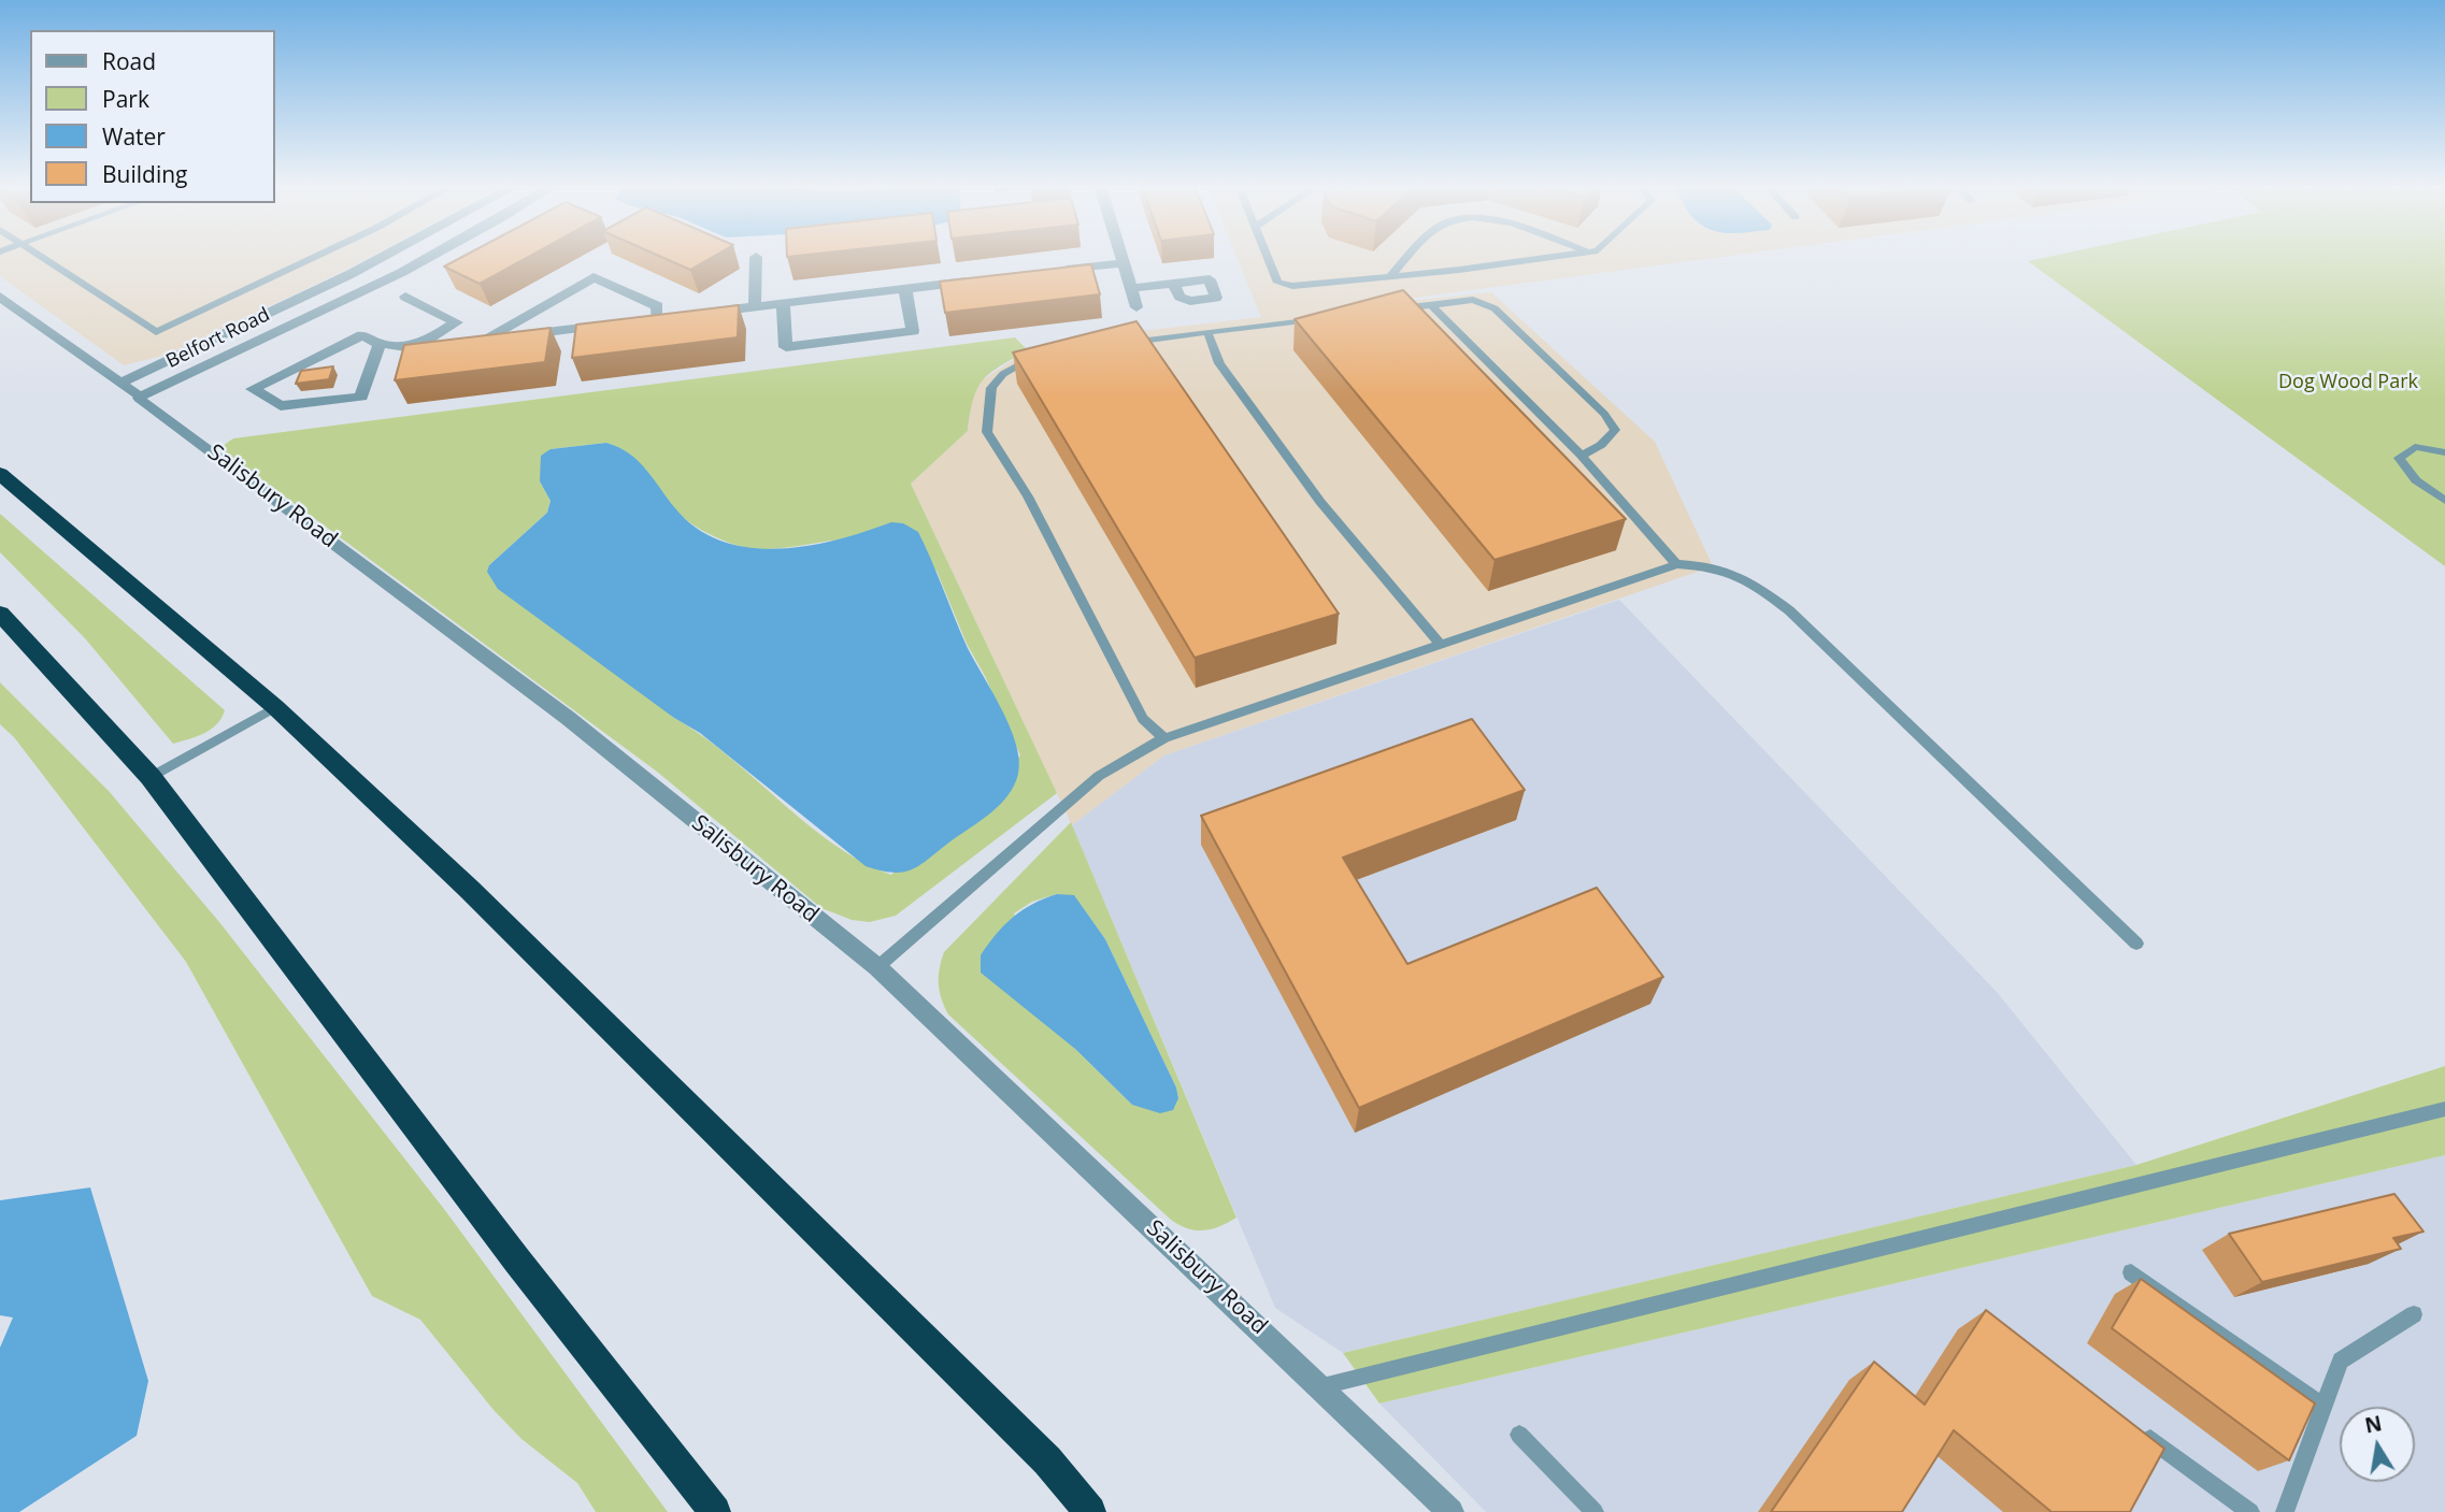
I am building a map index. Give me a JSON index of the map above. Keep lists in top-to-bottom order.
{
  "streets": {
    "street": ["Belfort Road", "Salisbury Road"]
  },
  "crossings": [
    ["Belfort Road", "Salisbury Road"]
  ],
  "parks": ["Dog Wood Park"],
  "legend": [
    "Road",
    "Park",
    "Water",
    "Building"
  ],
  "north": "top"
}
